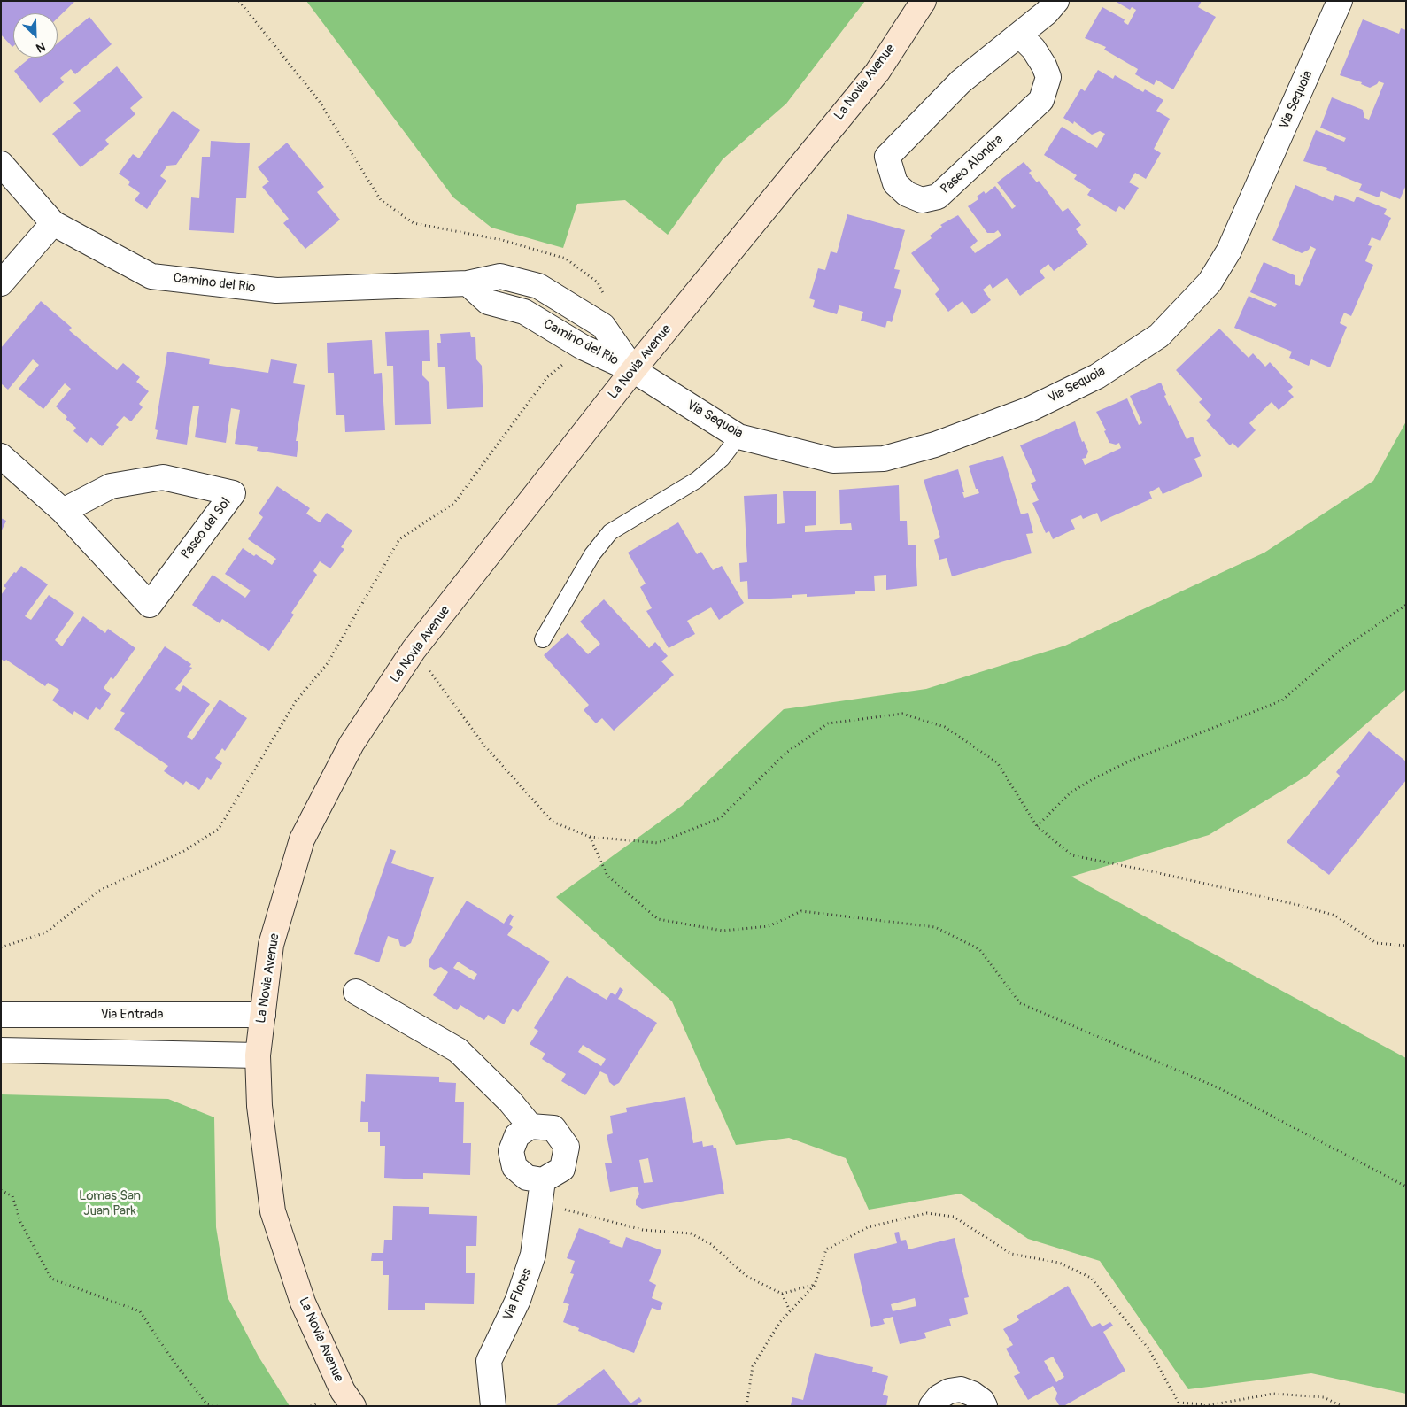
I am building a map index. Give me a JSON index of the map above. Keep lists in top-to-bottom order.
{
  "streets": {
    "main road": ["La Novia Avenue"],
    "street": [
      "Via Sequoia",
      "Paseo Alondra",
      "Camino del Rio",
      "Paseo del Sol",
      "Via Entrada",
      "Via Flores"
    ]
  },
  "crossings": [
    ["La Novia Avenue", "Via Sequoia"],
    ["La Novia Avenue", "Camino del Rio"],
    ["La Novia Avenue", "Via Entrada"],
    ["Via Sequoia", "Camino del Rio"]
  ],
  "parks": ["Lomas San Juan Park"],
  "north": "bottom right"
}
